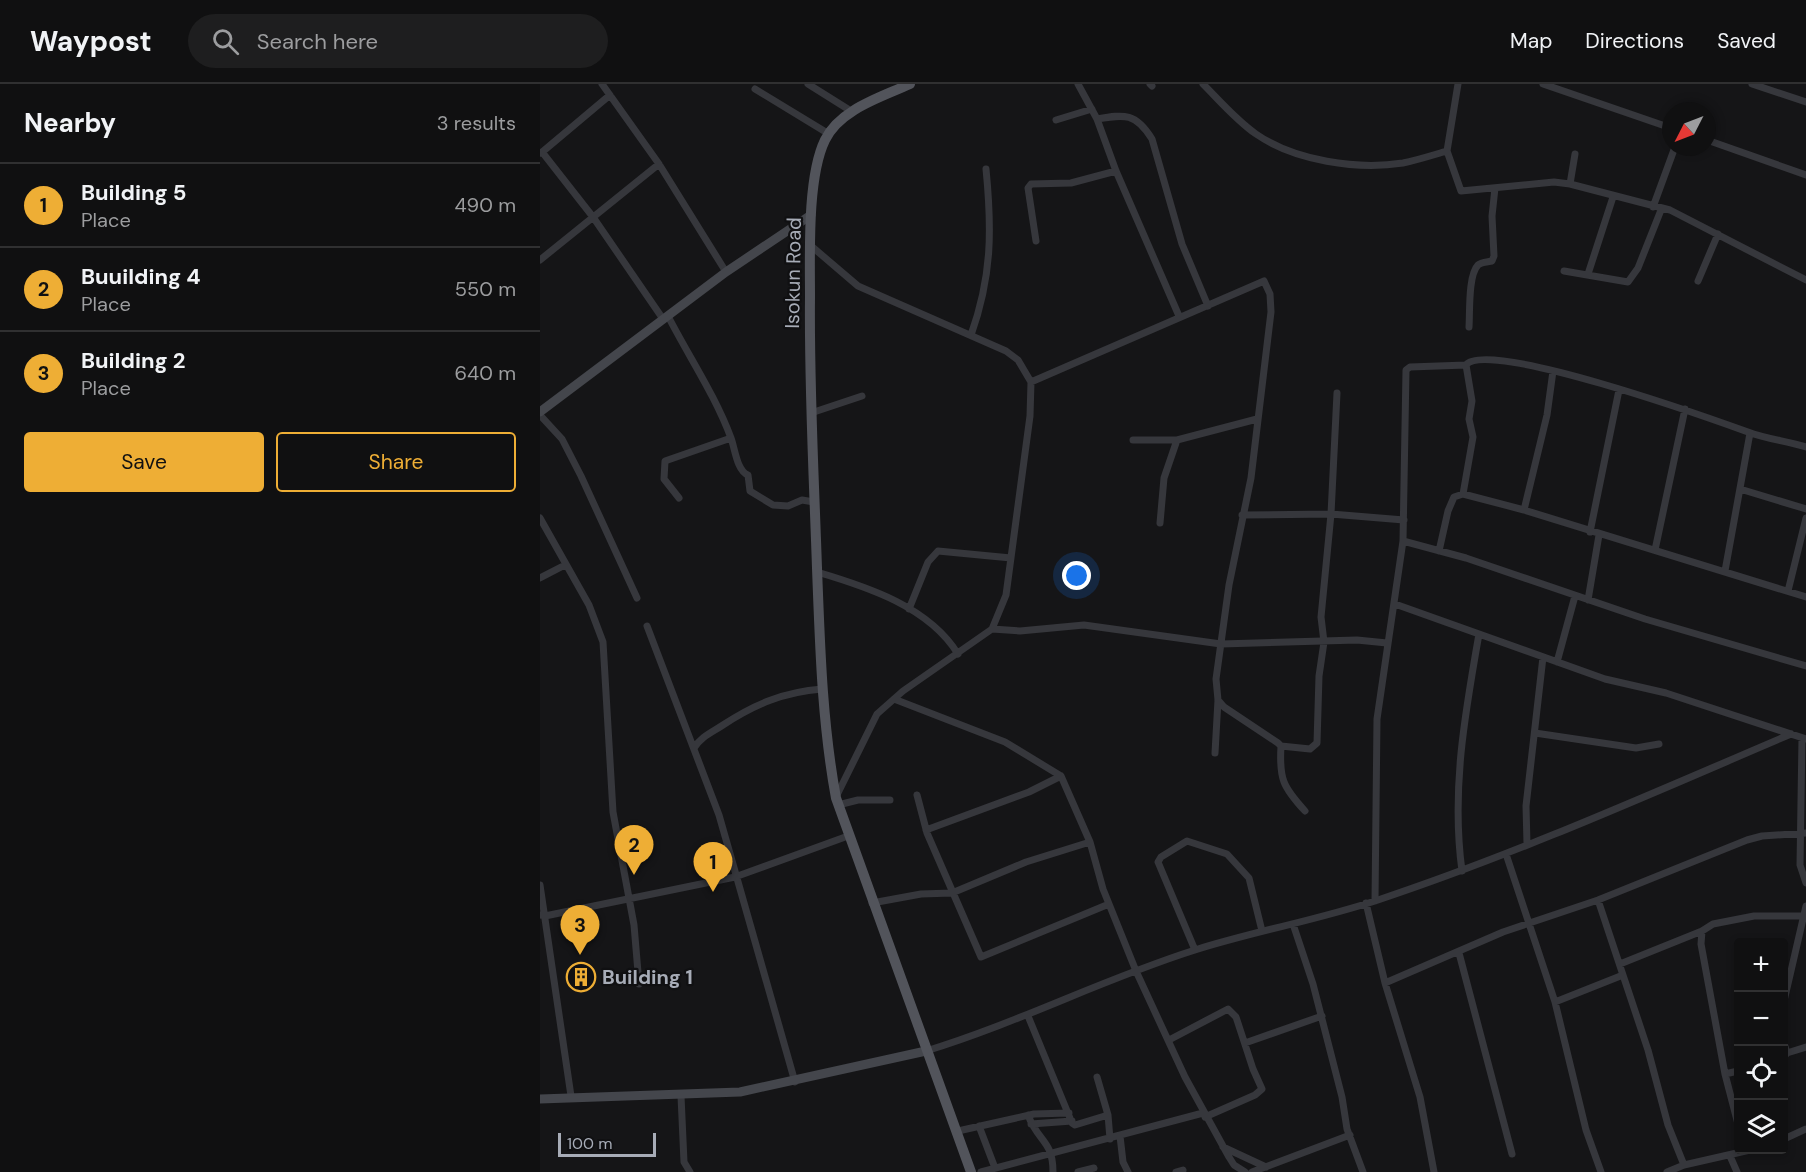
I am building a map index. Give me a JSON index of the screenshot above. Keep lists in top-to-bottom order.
{
  "streets": {
    "main road": ["Isokun Road"]
  },
  "places": {
    "building": ["Building 1"]
  },
  "scale_bar": "100 m",
  "north": "bottom left",
  "page": {
    "header": "Waypost",
    "search": "Search here",
    "nav": ["Map", "Directions", "Saved"],
    "heading": ["Nearby", "3 results"],
    "list": [
      {
        "mark": "1",
        "name": "Building 5",
        "note": "Place",
        "value": "490 m"
      },
      {
        "mark": "2",
        "name": "Buuilding 4",
        "note": "Place",
        "value": "550 m"
      },
      {
        "mark": "3",
        "name": "Building 2",
        "note": "Place",
        "value": "640 m"
      }
    ],
    "buttons": ["Save", "Share"],
    "pins": ["2", "1", "3"],
    "map_buttons": ["+", "−"],
    "scale": "100 m"
  }
}
